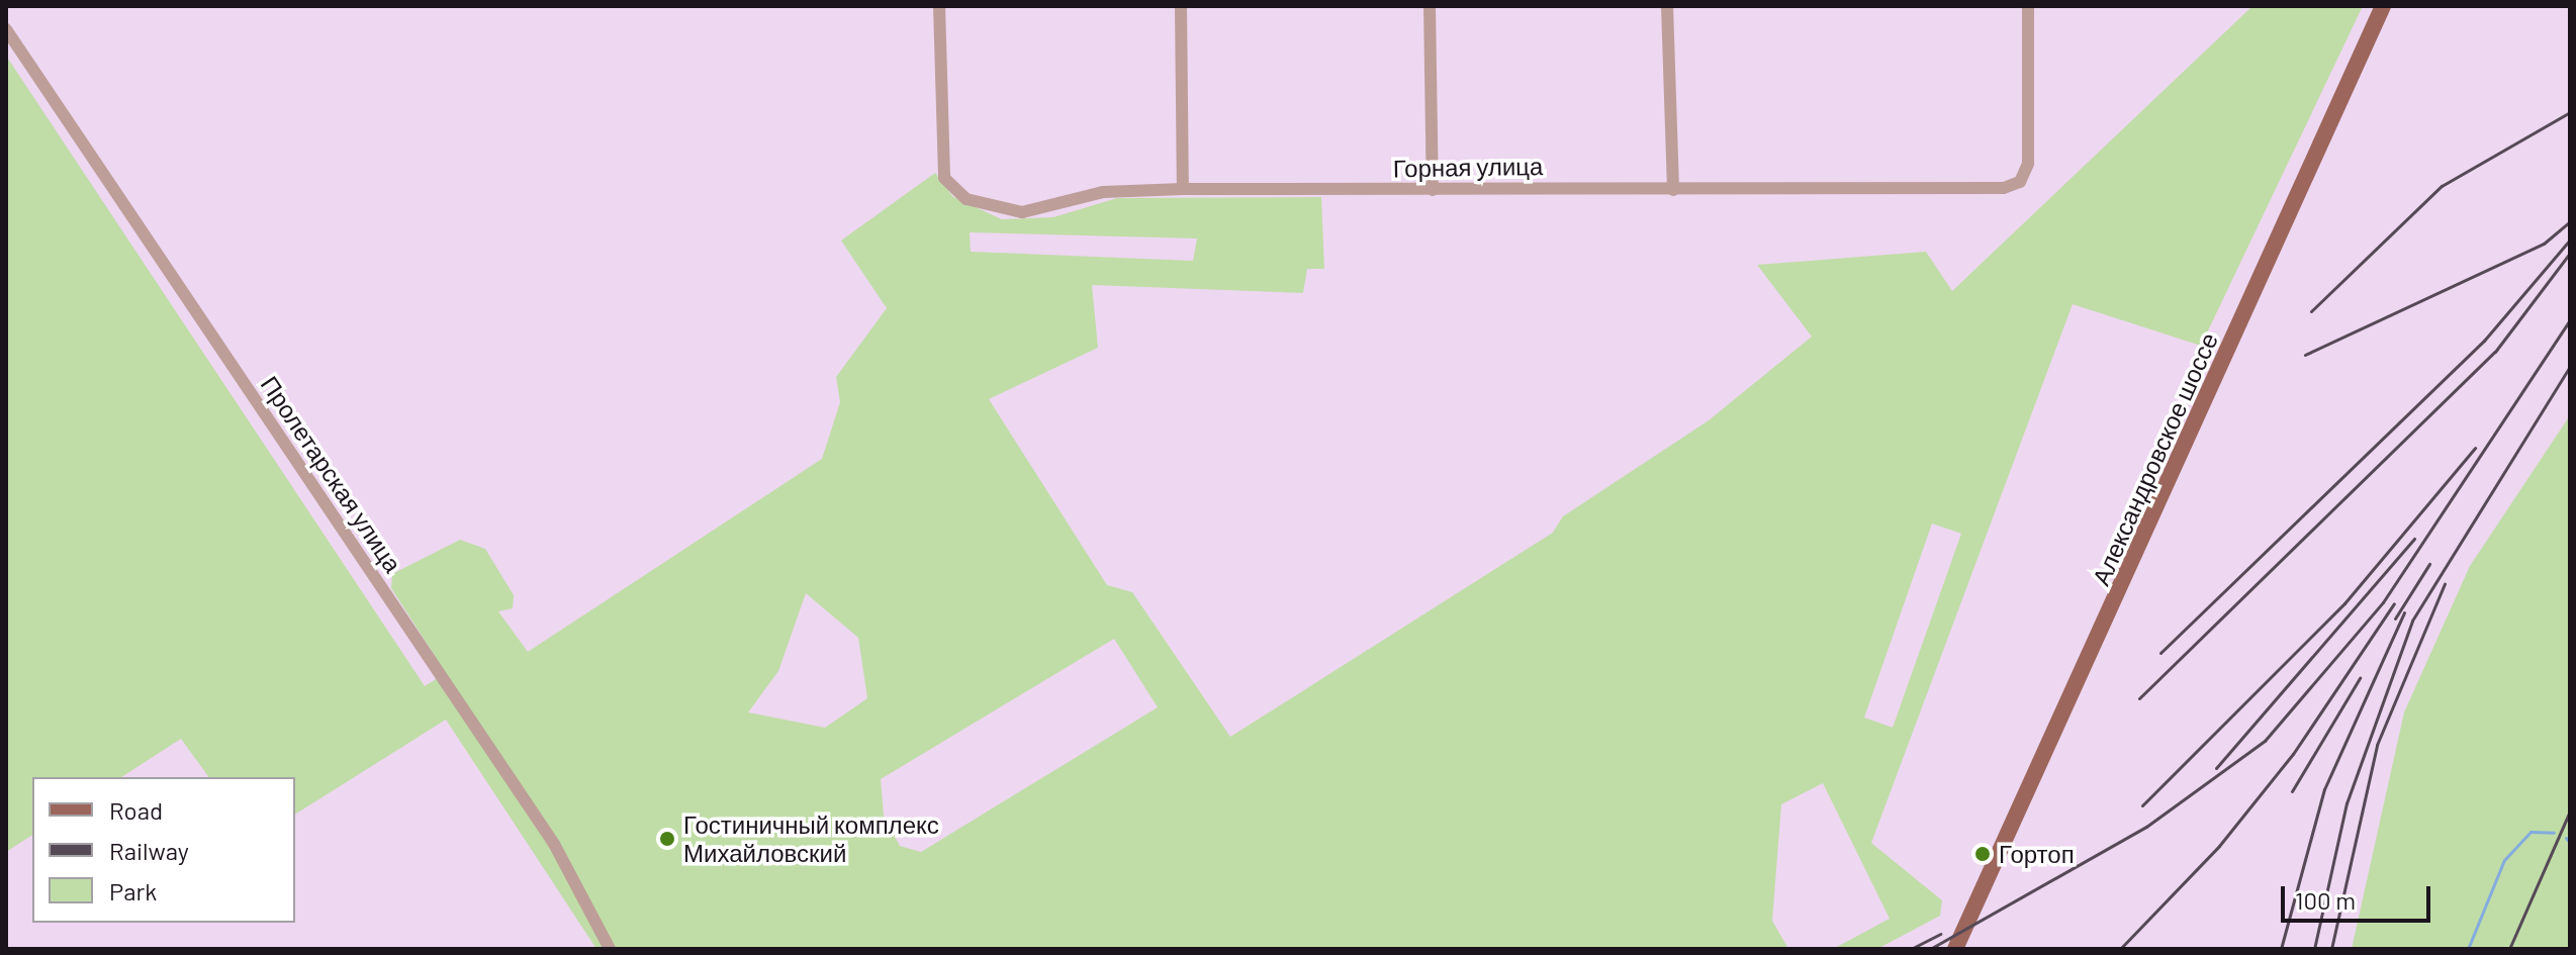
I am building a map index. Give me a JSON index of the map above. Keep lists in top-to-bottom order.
{
  "streets": {
    "main road": ["Александровское шоссе"],
    "street": ["Горная улица", "Пролетарская улица"]
  },
  "places": ["Гостиничный комплекс Михайловский", "Гортоп"],
  "legend": ["Road", "Railway", "Park"],
  "scale_bar": "100 m"
}
